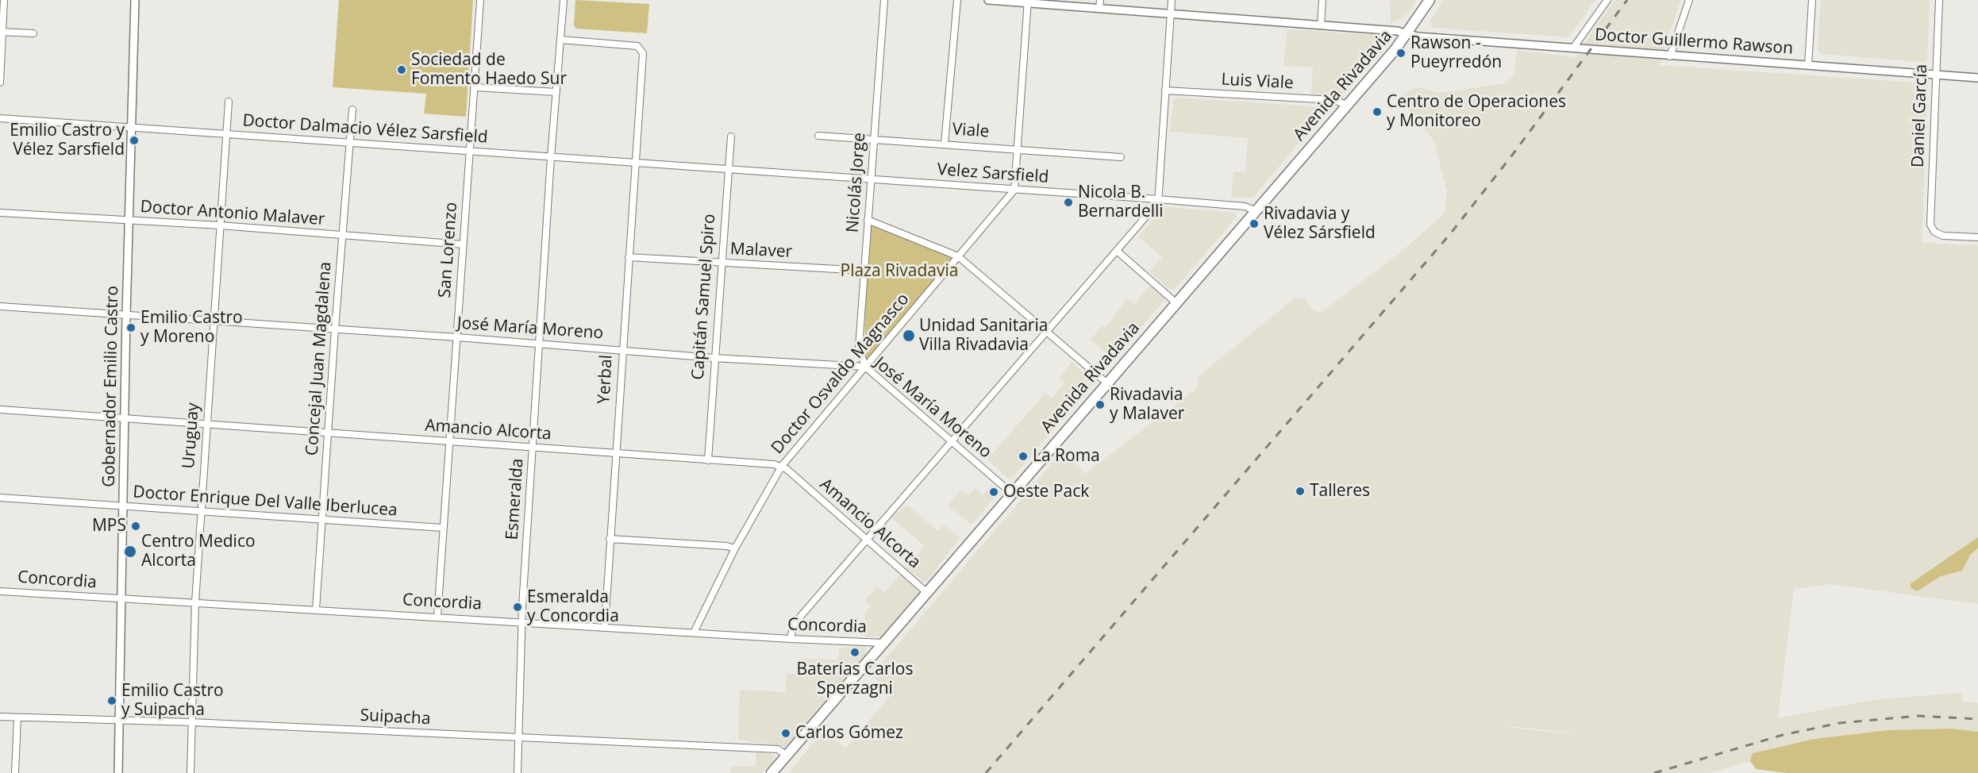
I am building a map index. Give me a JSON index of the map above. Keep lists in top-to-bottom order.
{
  "streets": {
    "main road": ["Avenida Rivadavia"],
    "street": [
      "Doctor Guillermo Rawson",
      "Luis Viale",
      "Daniel García",
      "Doctor Dalmacio Vélez Sarsfield",
      "Viale",
      "Velez Sarsfield",
      "Nicolás Jorge",
      "Doctor Antonio Malaver",
      "San Lorenzo",
      "Malaver",
      "Capitán Samuel Spiro",
      "José María Moreno",
      "Concejal Juan Magdalena",
      "Doctor Osvaldo Magnasco",
      "Yerbal",
      "Gobernador Emilio Castro",
      "Amancio Alcorta",
      "Uruguay",
      "Esmeralda",
      "Doctor Enrique Del Valle Iberlucea",
      "Concordia",
      "Suipacha"
    ]
  },
  "crossings": [
    ["Doctor Guillermo Rawson", "Avenida Rivadavia"],
    ["Doctor Guillermo Rawson", "Daniel García"],
    ["Luis Viale", "Avenida Rivadavia"],
    ["Avenida Rivadavia", "Velez Sarsfield"],
    ["Avenida Rivadavia", "José María Moreno"],
    ["Avenida Rivadavia", "Amancio Alcorta"],
    ["Avenida Rivadavia", "Concordia"],
    ["Avenida Rivadavia", "Suipacha"],
    ["Doctor Dalmacio Vélez Sarsfield", "Velez Sarsfield"],
    ["Doctor Dalmacio Vélez Sarsfield", "San Lorenzo"],
    ["Doctor Dalmacio Vélez Sarsfield", "Capitán Samuel Spiro"],
    ["Doctor Dalmacio Vélez Sarsfield", "Concejal Juan Magdalena"],
    ["Doctor Dalmacio Vélez Sarsfield", "Yerbal"],
    ["Doctor Dalmacio Vélez Sarsfield", "Gobernador Emilio Castro"],
    ["Doctor Dalmacio Vélez Sarsfield", "Uruguay"],
    ["Doctor Dalmacio Vélez Sarsfield", "Esmeralda"],
    ["Viale", "Nicolás Jorge"],
    ["Velez Sarsfield", "Nicolás Jorge"],
    ["Velez Sarsfield", "Capitán Samuel Spiro"],
    ["Velez Sarsfield", "Doctor Osvaldo Magnasco"],
    ["Nicolás Jorge", "Malaver"],
    ["Nicolás Jorge", "José María Moreno"],
    ["Nicolás Jorge", "Doctor Osvaldo Magnasco"],
    ["Doctor Antonio Malaver", "San Lorenzo"],
    ["Doctor Antonio Malaver", "Concejal Juan Magdalena"],
    ["Doctor Antonio Malaver", "Gobernador Emilio Castro"],
    ["Doctor Antonio Malaver", "Uruguay"],
    ["San Lorenzo", "José María Moreno"],
    ["San Lorenzo", "Amancio Alcorta"],
    ["San Lorenzo", "Doctor Enrique Del Valle Iberlucea"],
    ["San Lorenzo", "Concordia"],
    ["Malaver", "Capitán Samuel Spiro"],
    ["Malaver", "Yerbal"],
    ["Capitán Samuel Spiro", "José María Moreno"],
    ["Capitán Samuel Spiro", "Amancio Alcorta"],
    ["José María Moreno", "Concejal Juan Magdalena"],
    ["José María Moreno", "Doctor Osvaldo Magnasco"],
    ["José María Moreno", "Yerbal"],
    ["José María Moreno", "Gobernador Emilio Castro"],
    ["José María Moreno", "Uruguay"],
    ["José María Moreno", "Esmeralda"],
    ["Concejal Juan Magdalena", "Amancio Alcorta"],
    ["Concejal Juan Magdalena", "Doctor Enrique Del Valle Iberlucea"],
    ["Concejal Juan Magdalena", "Concordia"],
    ["Doctor Osvaldo Magnasco", "Amancio Alcorta"],
    ["Doctor Osvaldo Magnasco", "Concordia"],
    ["Yerbal", "Amancio Alcorta"],
    ["Yerbal", "Esmeralda"],
    ["Yerbal", "Concordia"],
    ["Gobernador Emilio Castro", "Amancio Alcorta"],
    ["Gobernador Emilio Castro", "Doctor Enrique Del Valle Iberlucea"],
    ["Gobernador Emilio Castro", "Concordia"],
    ["Gobernador Emilio Castro", "Suipacha"],
    ["Amancio Alcorta", "Uruguay"],
    ["Amancio Alcorta", "Esmeralda"],
    ["Uruguay", "Doctor Enrique Del Valle Iberlucea"],
    ["Uruguay", "Concordia"],
    ["Uruguay", "Suipacha"],
    ["Esmeralda", "Concordia"],
    ["Esmeralda", "Suipacha"]
  ],
  "parks": ["Plaza Rivadavia"],
  "places": [
    "Rawson - Pueyrredón",
    "Sociedad de Fomento Haedo Sur",
    "Centro de Operaciones y Monitoreo",
    "Emilio Castro y Vélez Sarsfield",
    "Nicola B. Bernardelli",
    "Rivadavia y Vélez Sársfield",
    "Emilio Castro y Moreno",
    "Unidad Sanitaria Villa Rivadavia",
    "Rivadavia y Malaver",
    "La Roma",
    "Talleres",
    "Oeste Pack",
    "MPS",
    "Centro Medico Alcorta",
    "Esmeralda y Concordia",
    "Baterías Carlos Sperzagni",
    "Emilio Castro y Suipacha",
    "Carlos Gómez"
  ]
}
